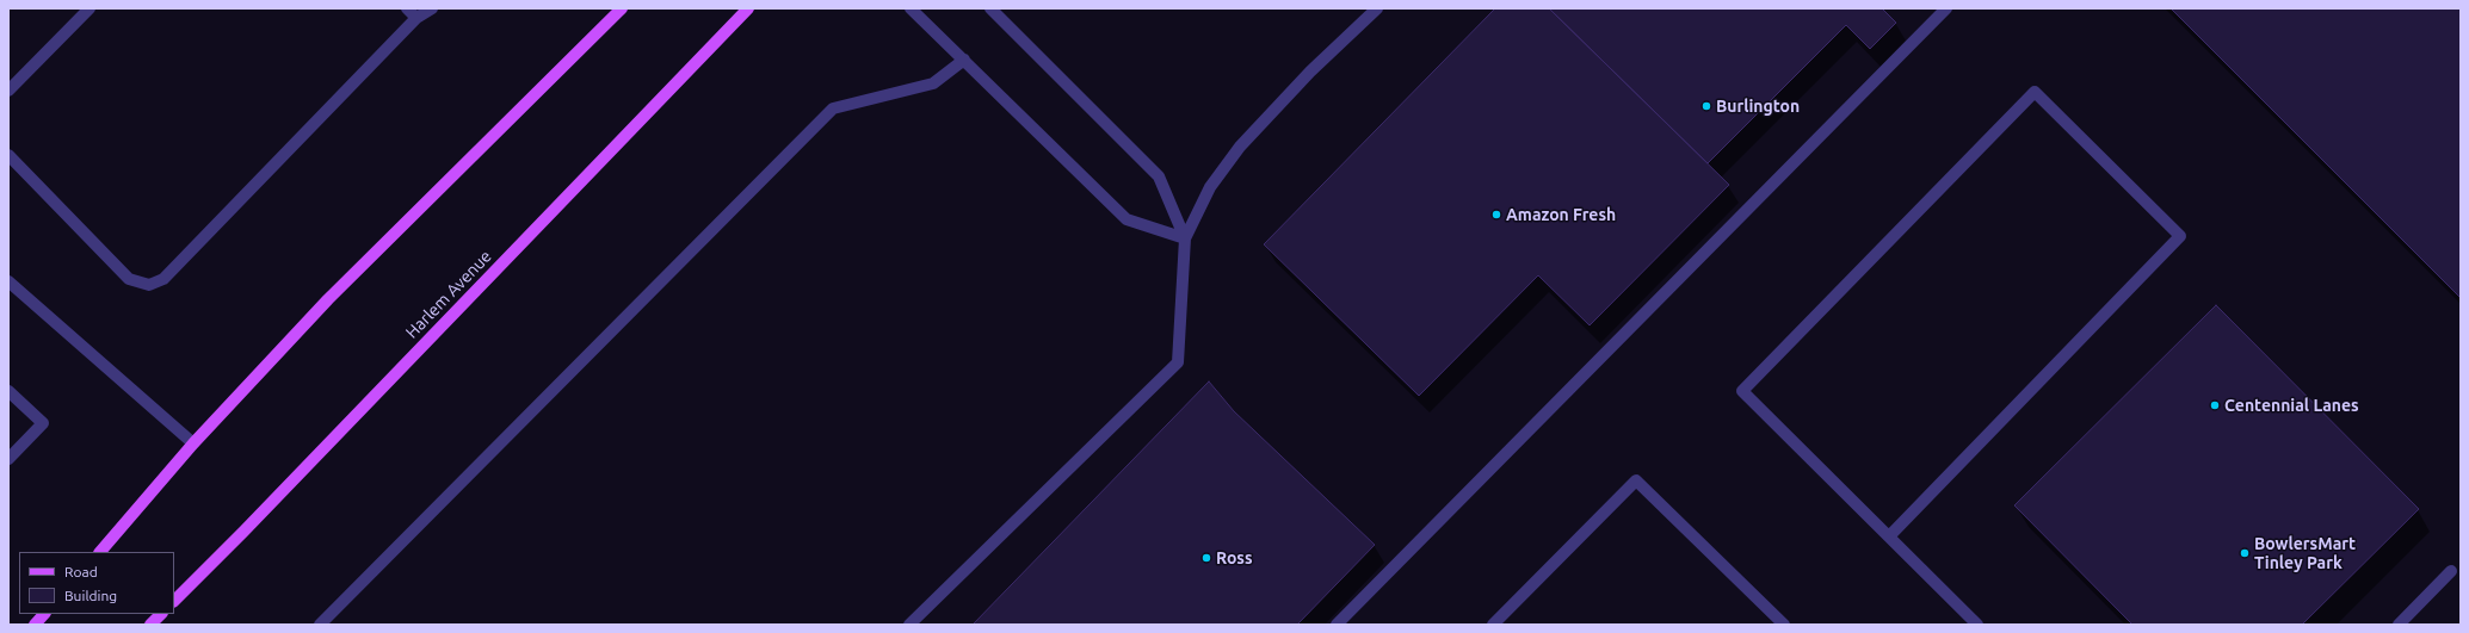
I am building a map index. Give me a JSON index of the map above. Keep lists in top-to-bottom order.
{
  "streets": {
    "main road": ["Harlem Avenue"]
  },
  "places": [
    "Burlington",
    "Amazon Fresh",
    "Centennial Lanes",
    "BowlersMart Tinley Park",
    "Ross"
  ],
  "legend": ["Road", "Building"]
}
